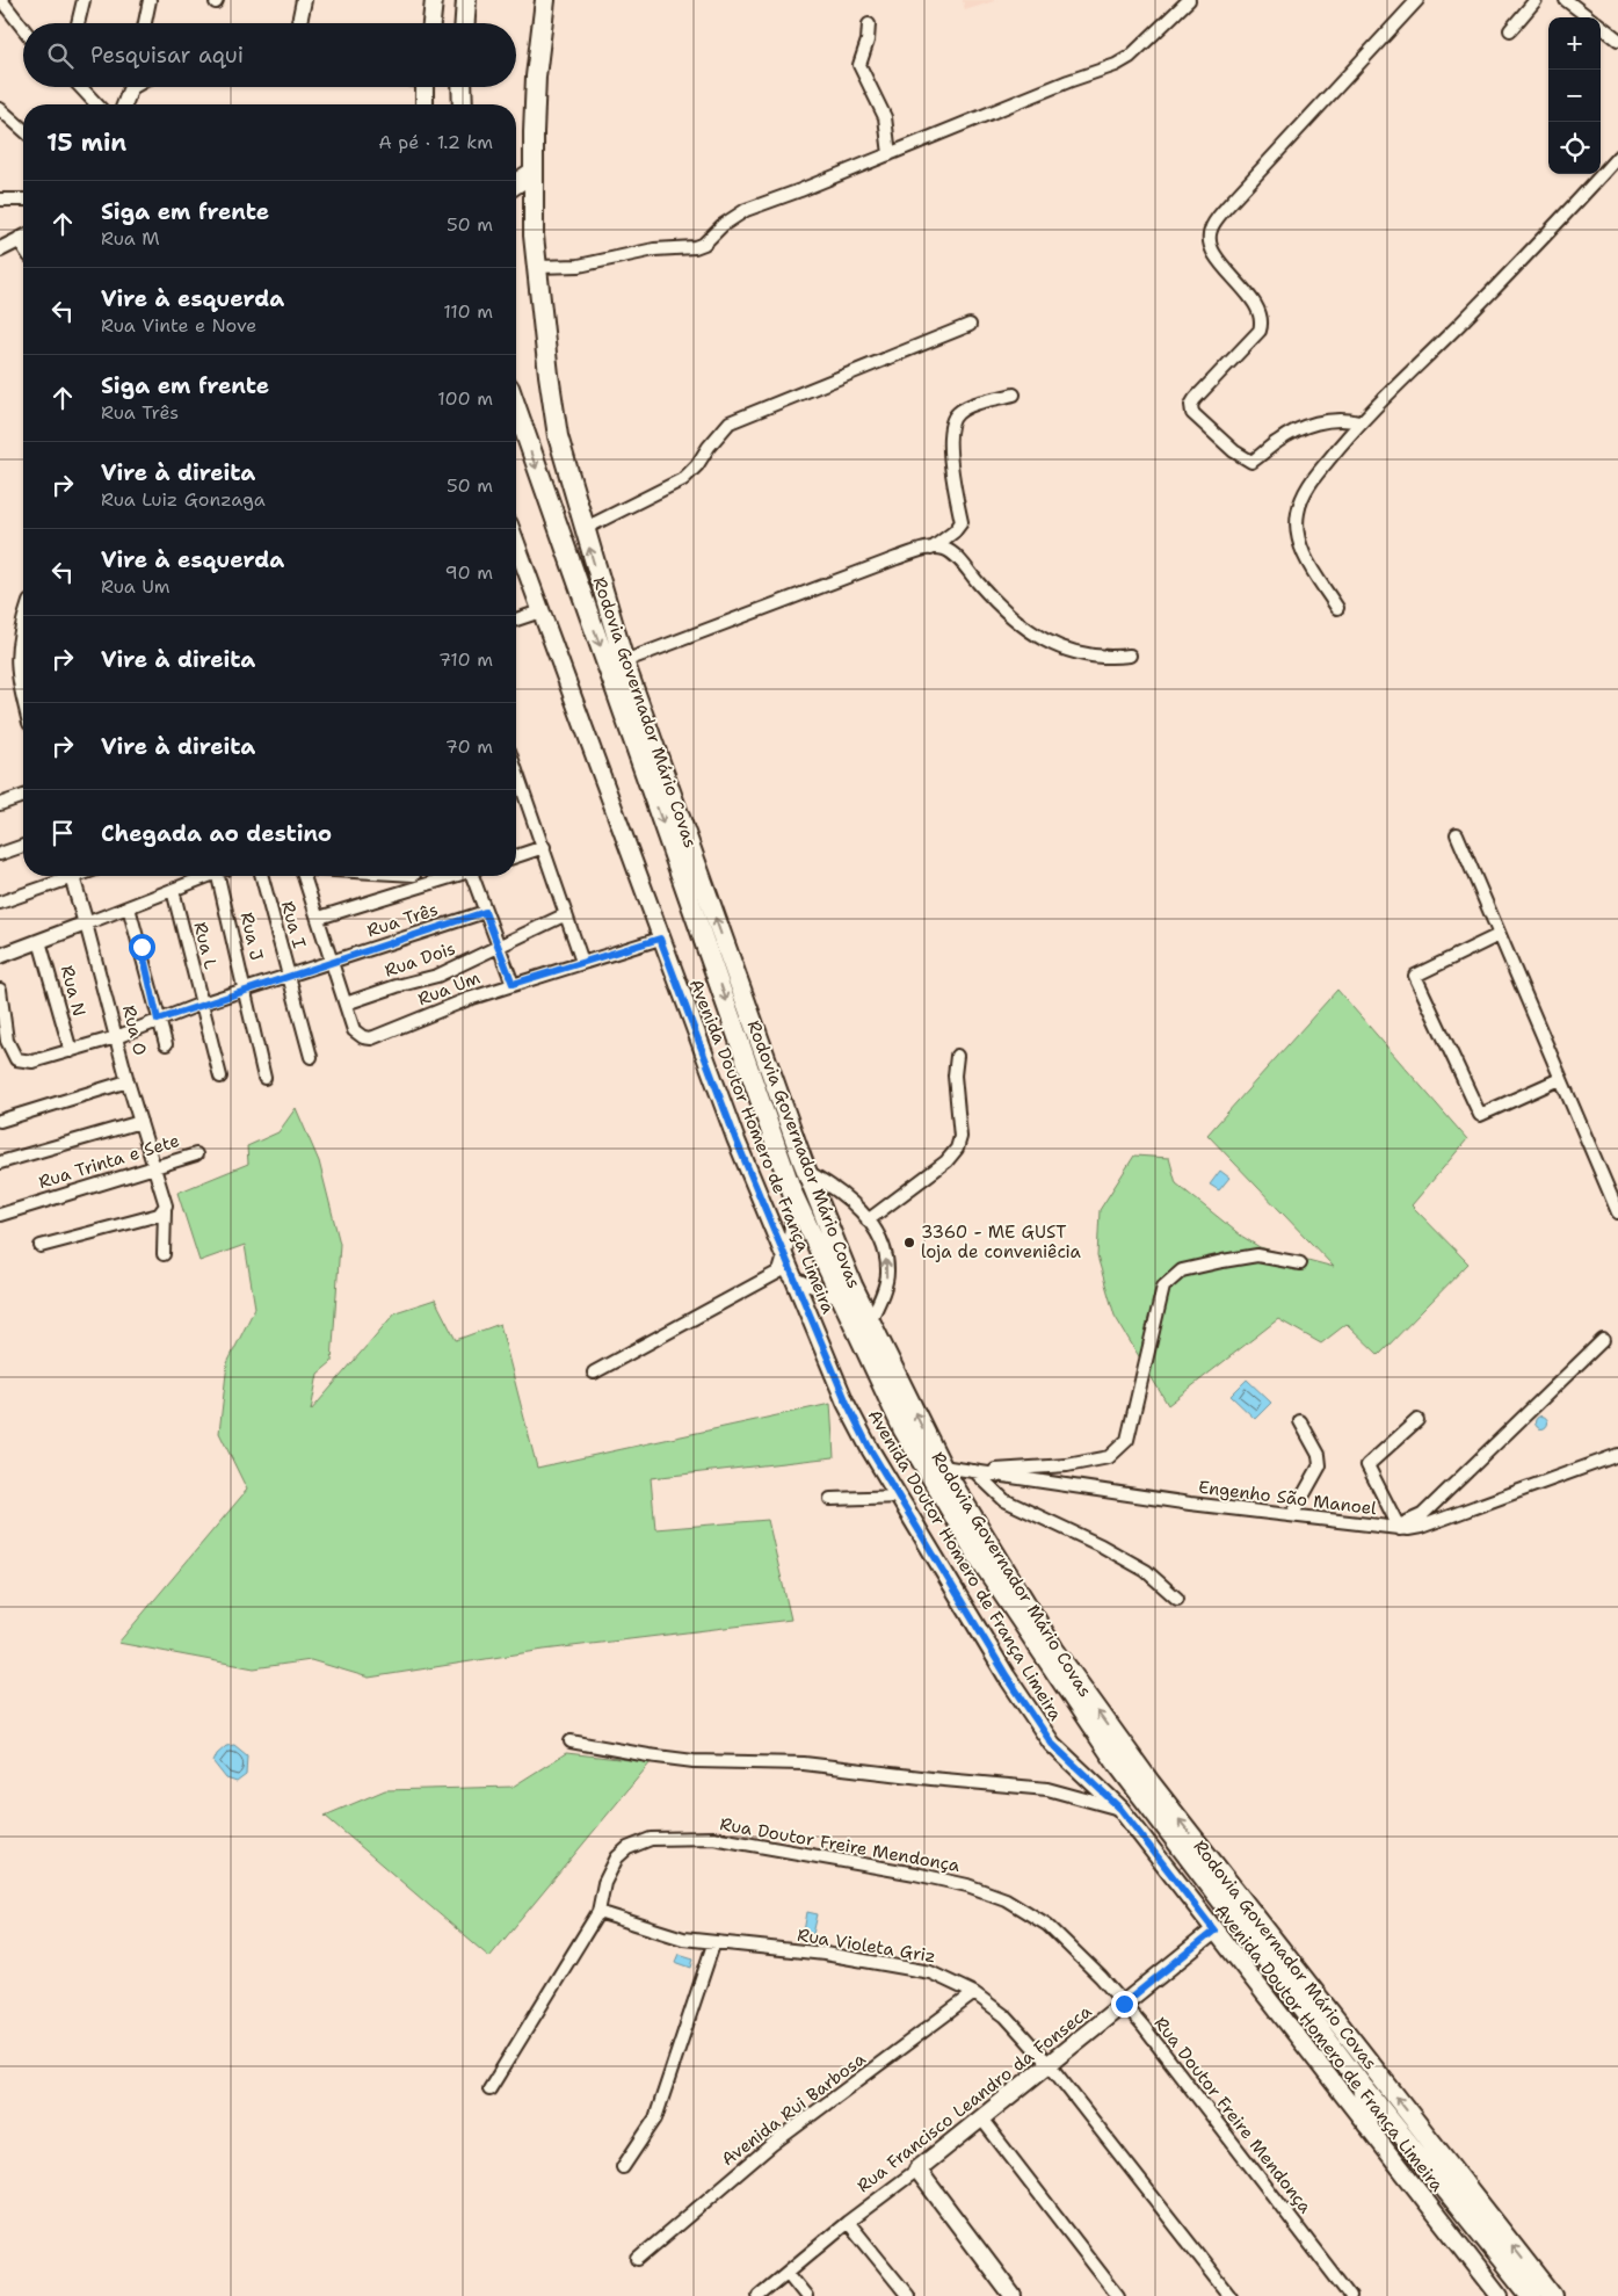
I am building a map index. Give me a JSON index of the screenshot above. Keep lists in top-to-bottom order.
{
  "streets": {
    "highway": ["Rodovia Governador Mário Covas"],
    "main road": ["Avenida Doutor Homero de França Limeira", "Rua Francisco Leandro da Fonseca"],
    "street": [
      "Rua Três",
      "Rua I",
      "Rua J",
      "Rua L",
      "Rua Dois",
      "Rua Um",
      "Rua N",
      "Rua O",
      "Rua Trinta e Sete",
      "Engenho São Manoel",
      "Rua Doutor Freire Mendonça",
      "Rua Violeta Griz",
      "Avenida Rui Barbosa"
    ]
  },
  "crossings": [
    ["Rodovia Governador Mário Covas", "Engenho São Manoel"],
    ["Rua Três", "Rua I"],
    ["Rua Três", "Rua J"],
    ["Rua Três", "Rua L"],
    ["Rua Três", "Rua N"],
    ["Rua Três", "Rua O"],
    ["Rua Dois", "Rua Um"],
    ["Rua Um", "Avenida Doutor Homero de França Limeira"],
    ["Rua O", "Rua Trinta e Sete"],
    ["Avenida Doutor Homero de França Limeira", "Rua Francisco Leandro da Fonseca"],
    ["Rua Doutor Freire Mendonça", "Rua Violeta Griz"],
    ["Rua Doutor Freire Mendonça", "Rua Francisco Leandro da Fonseca"],
    ["Rua Violeta Griz", "Rua Francisco Leandro da Fonseca"],
    ["Rua Violeta Griz", "Avenida Rui Barbosa"]
  ],
  "places": ["3360 - ME GUST loja de conveniêcia"],
  "page": {
    "map_buttons": ["+", "−"],
    "search": "Pesquisar aqui",
    "heading": ["15 min", "A pé · 1.2 km"],
    "list": [
      ["Siga em frente", "Rua M", "50 m"],
      ["Vire à esquerda", "Rua Vinte e Nove", "110 m"],
      ["Siga em frente", "Rua Três", "100 m"],
      ["Vire à direita", "Rua Luiz Gonzaga", "50 m"],
      ["Vire à esquerda", "Rua Um", "90 m"],
      ["Vire à direita", "710 m"],
      ["Vire à direita", "70 m"],
      "Chegada ao destino"
    ]
  }
}
